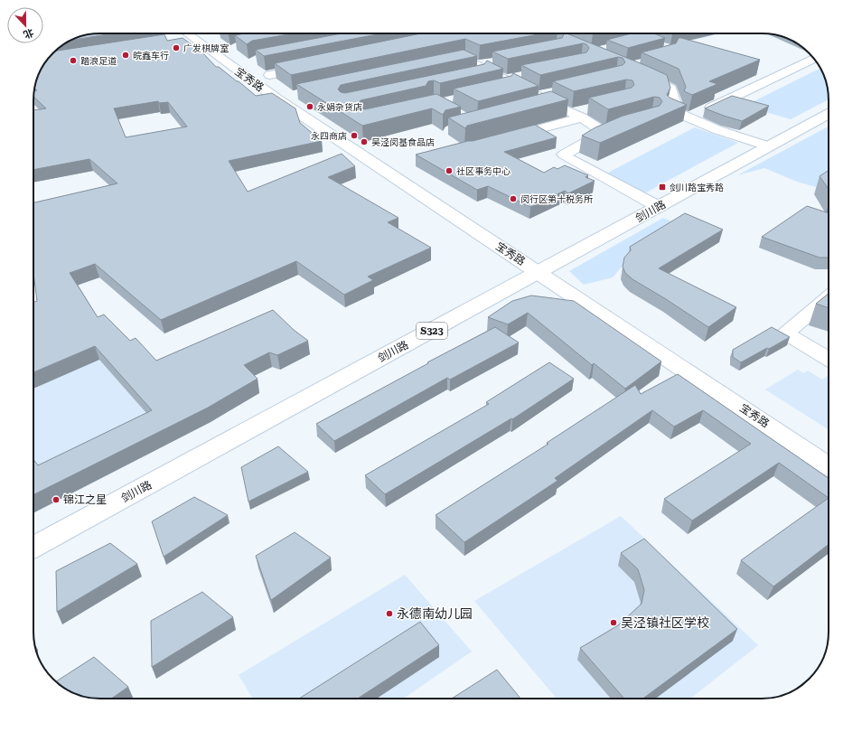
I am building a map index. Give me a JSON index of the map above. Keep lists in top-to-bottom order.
{
  "streets": {
    "street": ["宝秀路", "剑川路", "S323"]
  },
  "crossings": [
    ["宝秀路", "剑川路"]
  ],
  "places": {
    "other": [
      "广发棋牌室",
      "皖鑫车行",
      "踏浪足道",
      "永娟杂货店",
      "永四商店",
      "吴泾闵基食品店",
      "社区事务中心",
      "闵行区第十税务所",
      "锦江之星",
      "永德南幼儿园",
      "吴泾镇社区学校"
    ],
    "transit": ["剑川路宝秀路"]
  },
  "north": "bottom"
}
